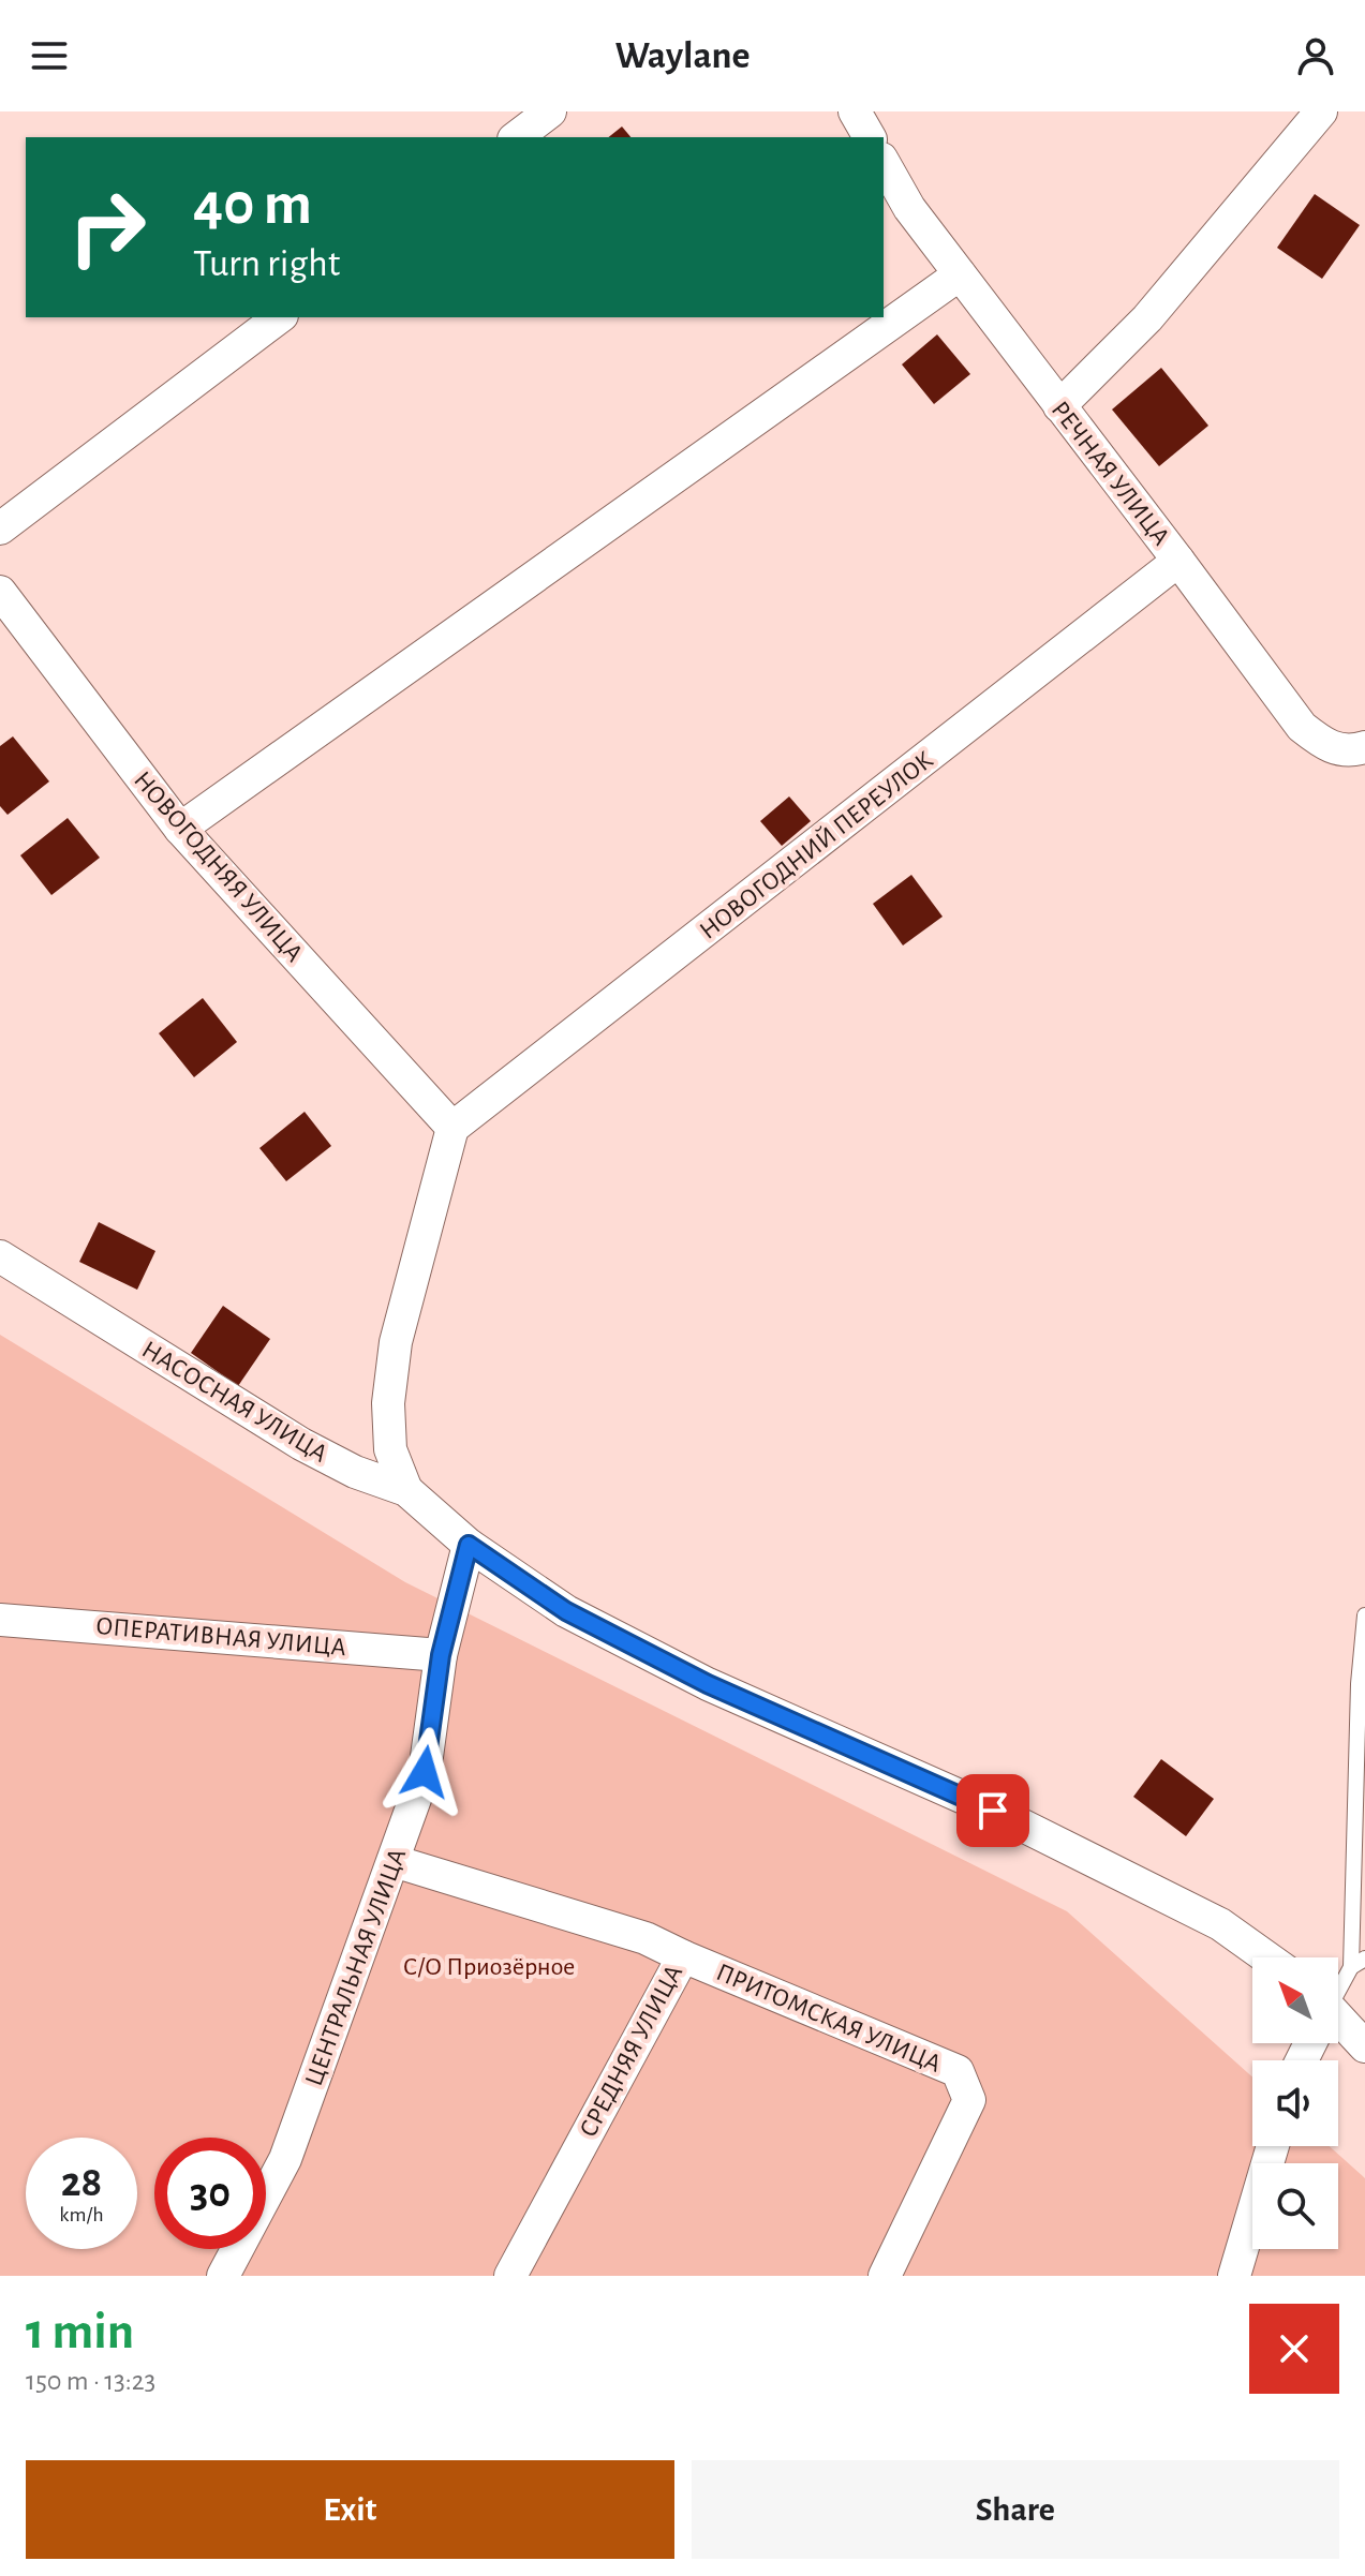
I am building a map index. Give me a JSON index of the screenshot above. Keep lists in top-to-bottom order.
{
  "streets": {
    "street": [
      "РЕЧНАЯ УЛИЦА",
      "НОВОГОДНИЙ ПЕРЕУЛОК",
      "НОВОГОДНЯЯ УЛИЦА",
      "НАСОСНАЯ УЛИЦА",
      "ОПЕРАТИВНАЯ УЛИЦА",
      "ЦЕНТРАЛЬНАЯ УЛИЦА",
      "ПРИТОМСКАЯ УЛИЦА",
      "СРЕДНЯЯ УЛИЦА"
    ]
  },
  "crossings": [
    ["РЕЧНАЯ УЛИЦА", "НОВОГОДНИЙ ПЕРЕУЛОК"],
    ["НОВОГОДНИЙ ПЕРЕУЛОК", "НОВОГОДНЯЯ УЛИЦА"],
    ["НАСОСНАЯ УЛИЦА", "ЦЕНТРАЛЬНАЯ УЛИЦА"],
    ["ОПЕРАТИВНАЯ УЛИЦА", "ЦЕНТРАЛЬНАЯ УЛИЦА"],
    ["ЦЕНТРАЛЬНАЯ УЛИЦА", "СРЕДНЯЯ УЛИЦА"],
    ["ПРИТОМСКАЯ УЛИЦА", "СРЕДНЯЯ УЛИЦА"]
  ],
  "parks": ["С/О Приозёрное"],
  "north": "top left",
  "page": {
    "header": "Waylane",
    "turn": ["40 m", "Turn right"],
    "speed": "28 km/h",
    "limit": "30",
    "heading": ["1 min", "150 m · 13:23"],
    "buttons": ["Exit", "Share"]
  }
}
